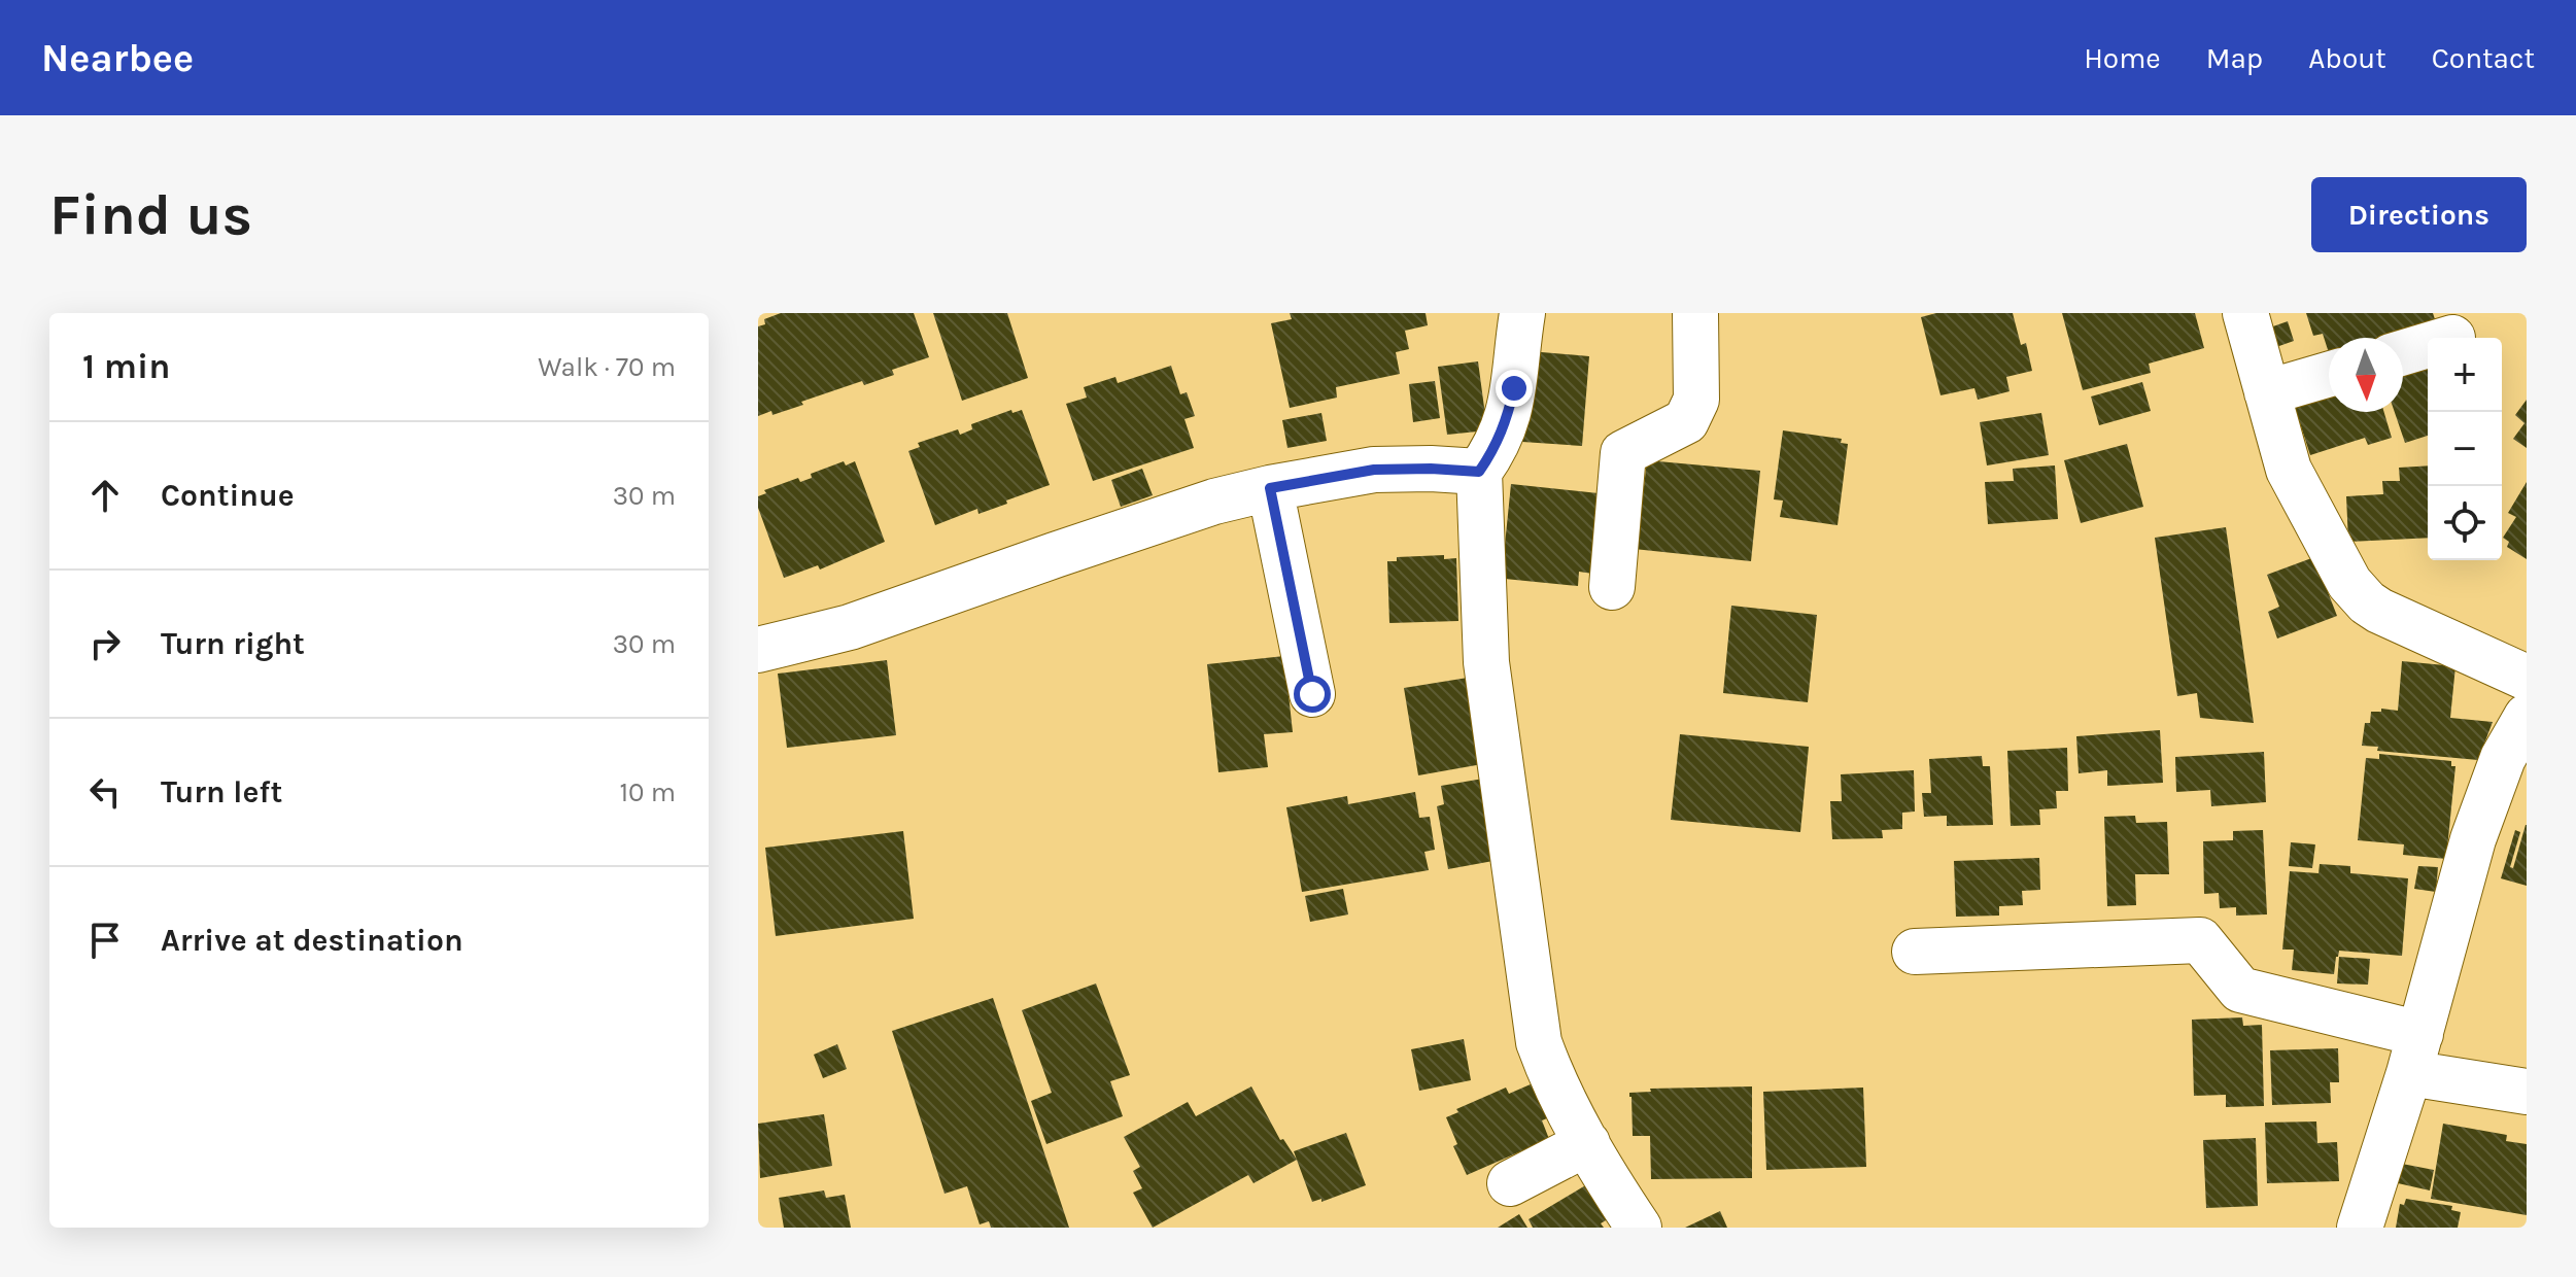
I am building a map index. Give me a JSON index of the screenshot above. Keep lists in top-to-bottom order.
{
  "north": "bottom",
  "page": {
    "header": "Nearbee",
    "nav": [
      "Home",
      "Map",
      "About",
      "Contact"
    ],
    "buttons": "Directions",
    "title": "Find us",
    "heading": ["1 min", "Walk · 70 m"],
    "map_buttons": ["+", "−"],
    "list": [
      ["Continue", "30 m"],
      ["Turn right", "30 m"],
      ["Turn left", "10 m"],
      "Arrive at destination"
    ]
  }
}
